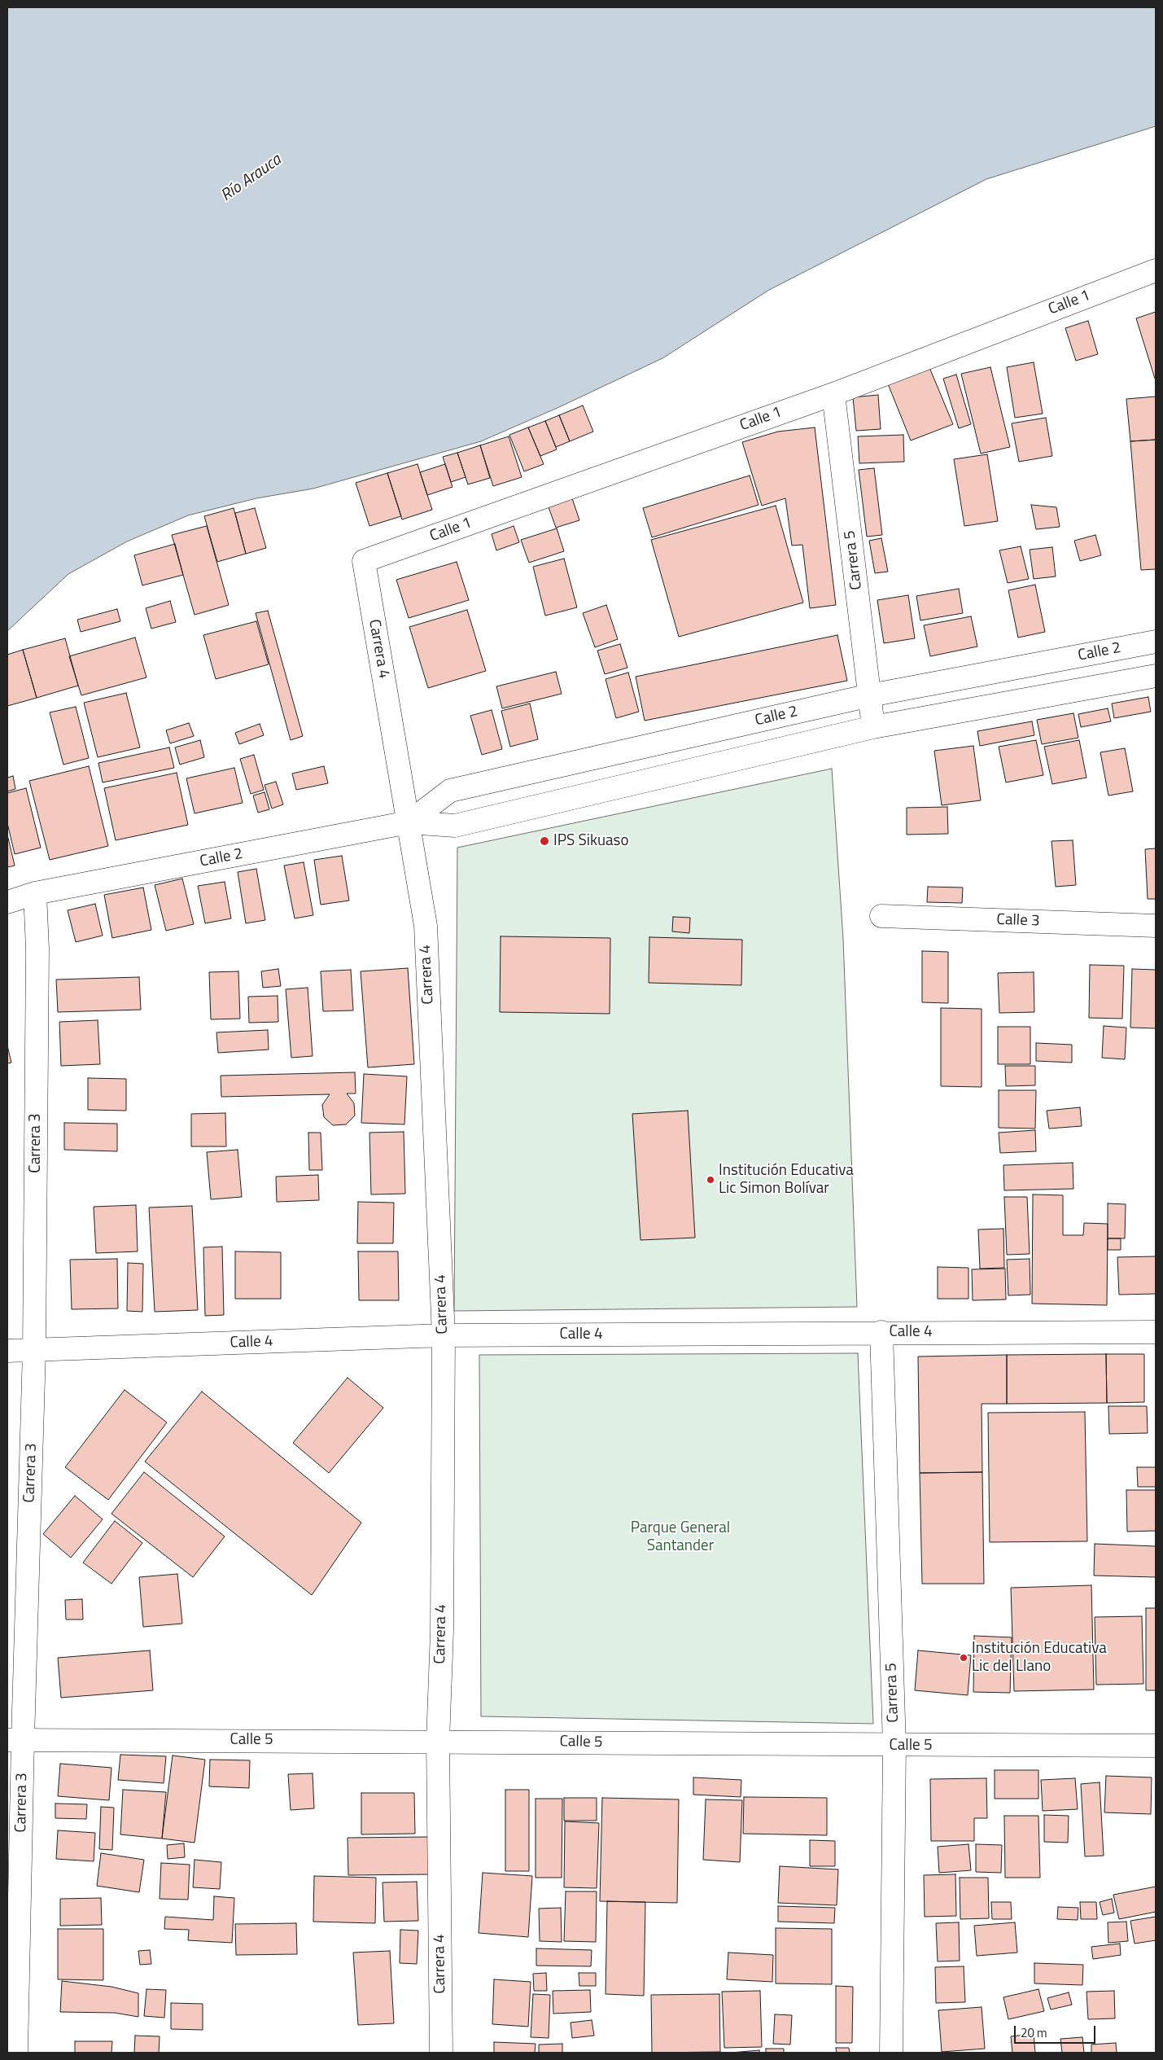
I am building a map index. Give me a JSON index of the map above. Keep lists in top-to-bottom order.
{
  "streets": {
    "street": [
      "Calle 1",
      "Carrera 5",
      "Carrera 4",
      "Calle 2",
      "Calle 3",
      "Carrera 3",
      "Calle 4",
      "Calle 5"
    ]
  },
  "crossings": [
    ["Calle 1", "Carrera 5"],
    ["Calle 1", "Carrera 4"],
    ["Carrera 5", "Calle 2"],
    ["Carrera 5", "Calle 4"],
    ["Carrera 5", "Calle 5"],
    ["Carrera 4", "Calle 2"],
    ["Carrera 4", "Calle 4"],
    ["Carrera 4", "Calle 5"],
    ["Calle 2", "Carrera 3"],
    ["Carrera 3", "Calle 4"],
    ["Carrera 3", "Calle 5"]
  ],
  "water": ["Río Arauca"],
  "parks": ["Parque General Santander"],
  "places": ["IPS Sikuaso", "Institución Educativa Lic Simon Bolívar", "Institución Educativa Lic del Llano"],
  "scale_bar": "20 m"
}
